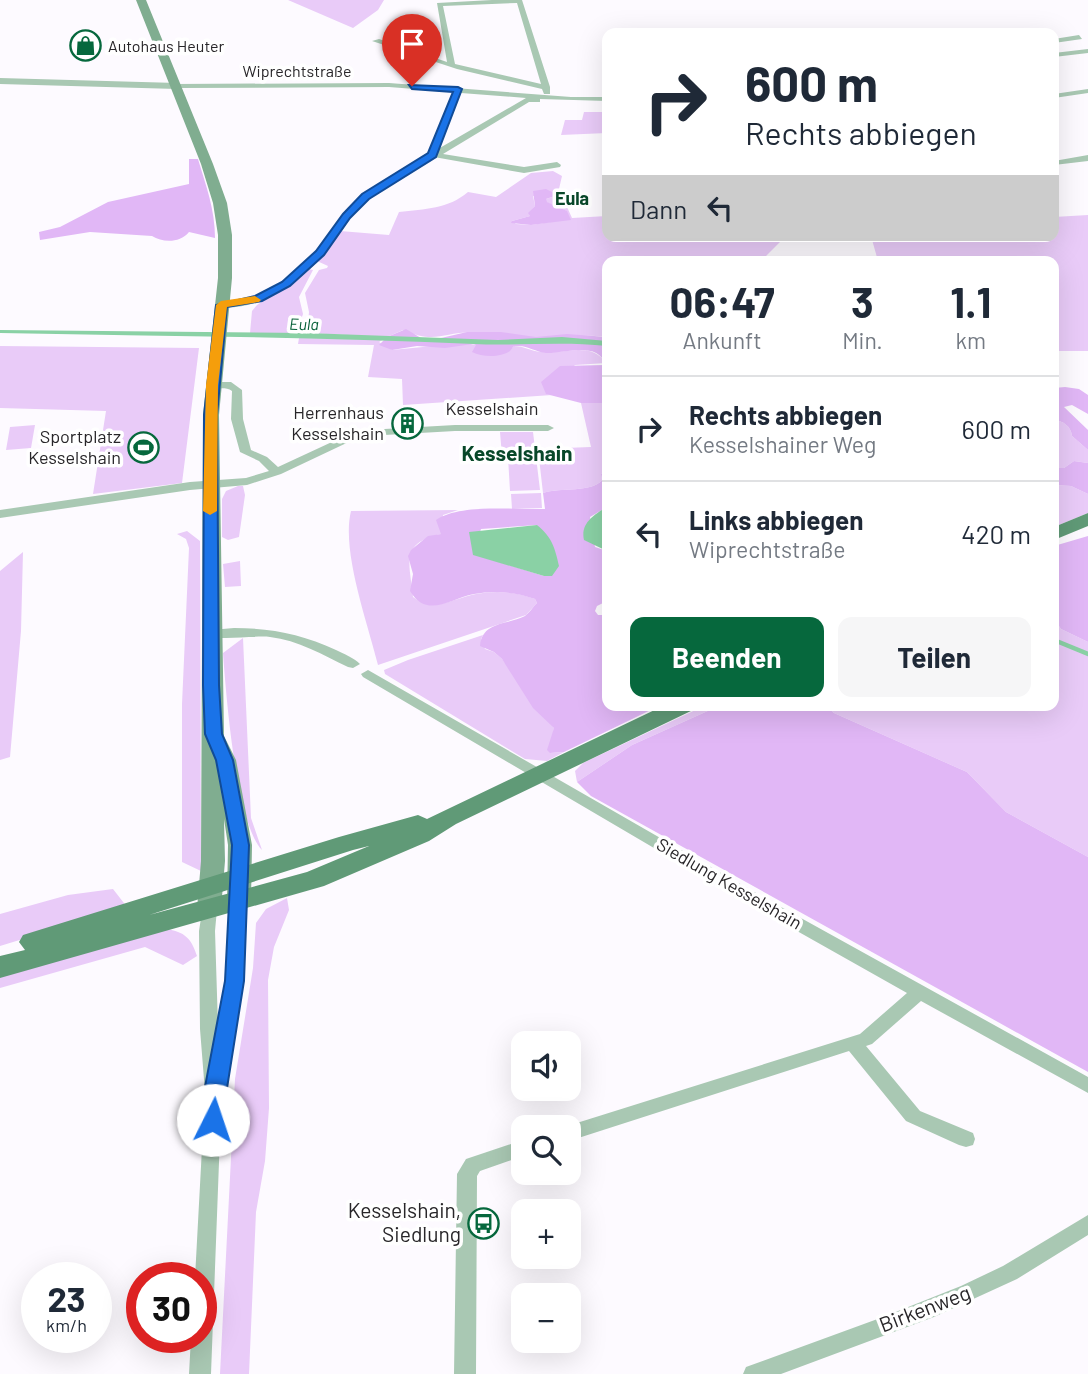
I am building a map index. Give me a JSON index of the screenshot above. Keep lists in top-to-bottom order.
{
  "streets": {
    "street": [
      "Wiprechtstraße",
      "Kesselshain",
      "Siedlung Kesselshain",
      "Birkenweg"
    ]
  },
  "districts": ["Eula", "Kesselshain"],
  "water": ["Eula"],
  "places": {
    "shop": ["Autohaus Heuter"],
    "building": ["Herrenhaus Kesselshain"],
    "sports": ["Sportplatz Kesselshain"],
    "bus stop": ["Kesselshain, Siedlung"]
  },
  "page": {
    "turn": ["600 m", "Rechts abbiegen"],
    "then": "Dann",
    "eta": [
      "06:47",
      "Ankunft",
      "3",
      "Min.",
      "1.1",
      "km"
    ],
    "list": [
      {
        "name": "Rechts abbiegen",
        "note": "Kesselshainer Weg",
        "value": "600 m"
      },
      {
        "name": "Links abbiegen",
        "note": "Wiprechtstraße",
        "value": "420 m"
      }
    ],
    "buttons": ["Beenden", "Teilen"],
    "map_buttons": ["+", "−"],
    "speed": "23 km/h",
    "limit": "30"
  }
}
